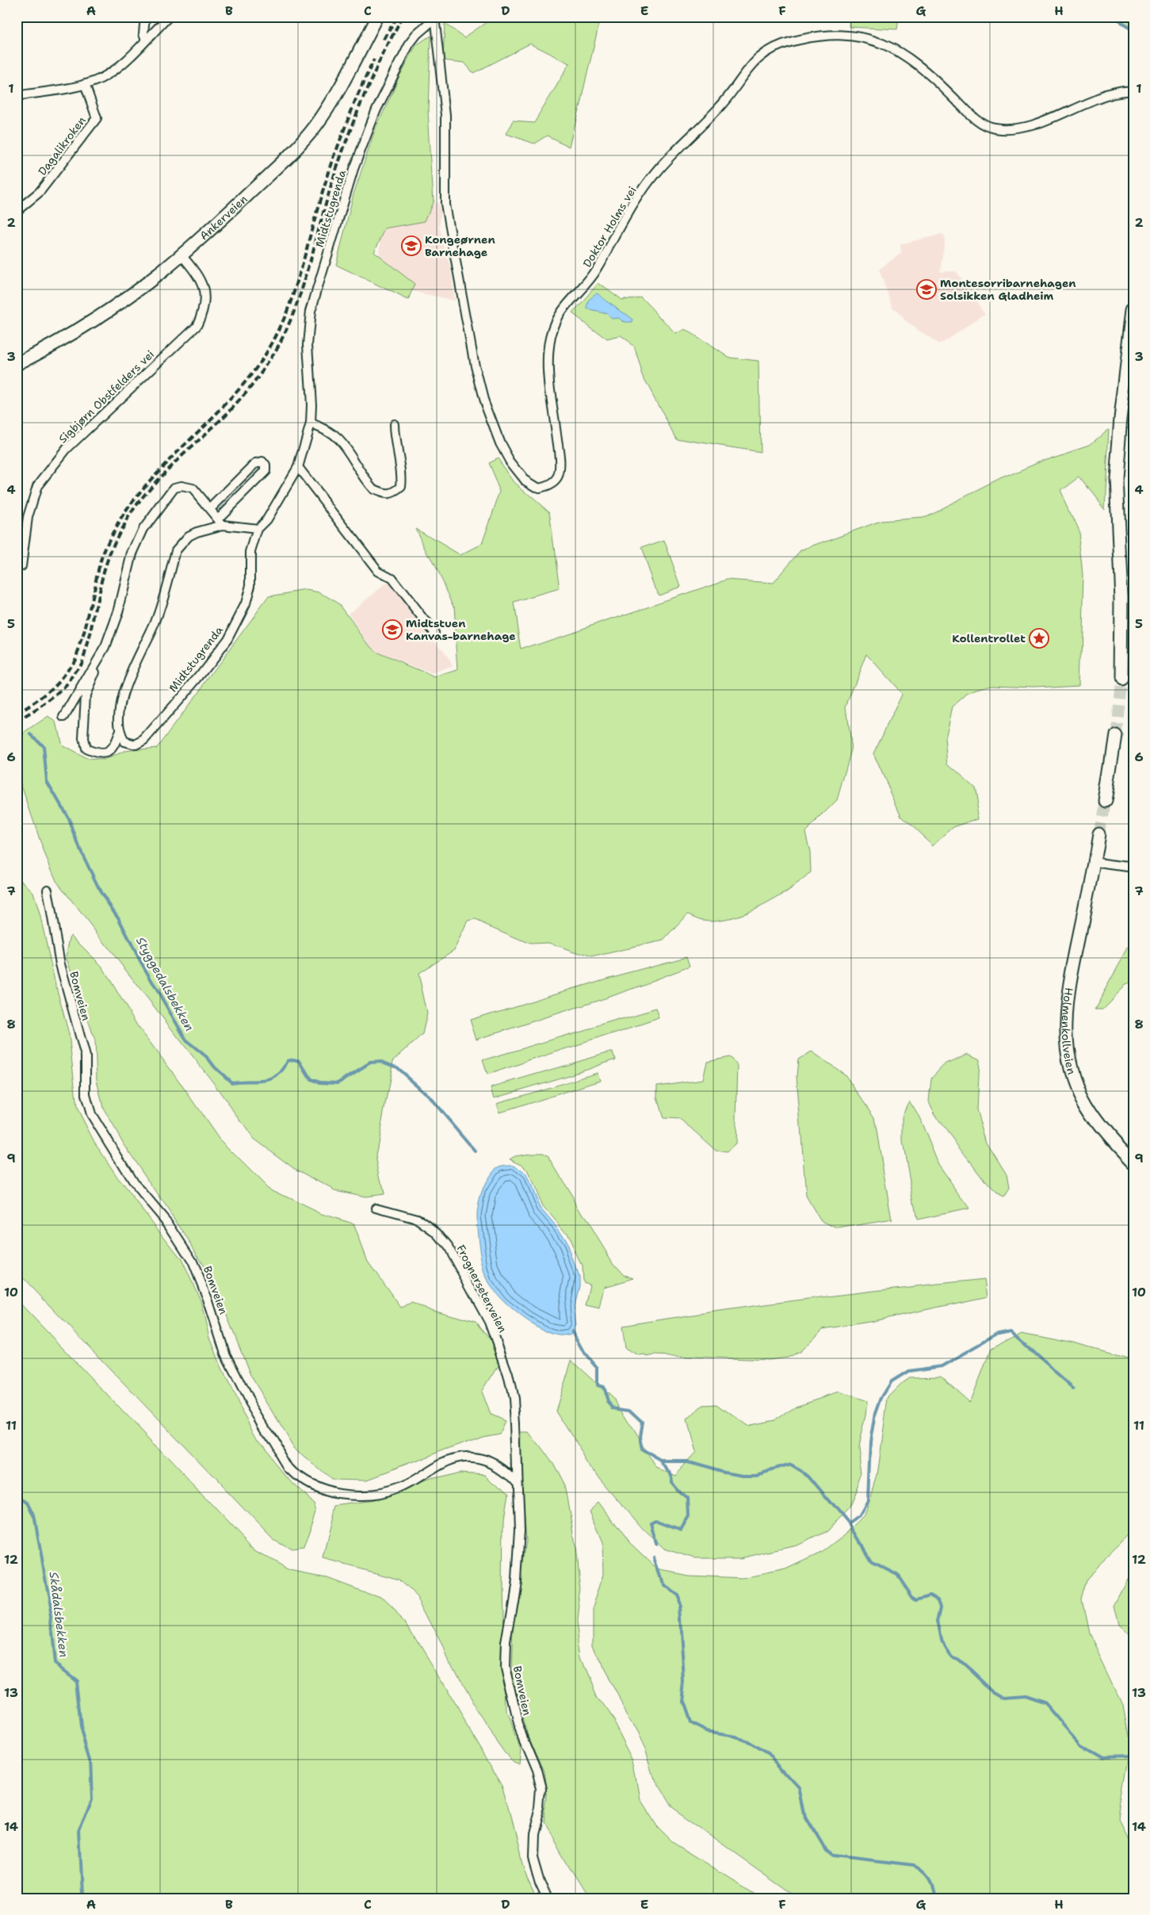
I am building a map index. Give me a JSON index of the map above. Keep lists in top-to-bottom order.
{
  "streets": {
    "main road": ["Ankerveien", "Holmenkollveien"],
    "street": [
      "Dagalikroken",
      "Midtstugrenda",
      "Doktor Holms vei",
      "Sigbjørn Obstfelders vei",
      "Bomveien",
      "Frognerseterveien"
    ]
  },
  "crossings": [
    ["Midtstugrenda", "Doktor Holms vei"],
    ["Ankerveien", "Sigbjørn Obstfelders vei"],
    ["Bomveien", "Frognerseterveien"]
  ],
  "water": ["Styggedalsbekken", "Skådalsbekken"],
  "places": {
    "school or university": ["Kongeørnen Barnehage", "Montesorribarnehagen Solsikken Gladheim", "Midtstuen Kanvas-barnehage"],
    "place": ["Kollentrollet"]
  },
  "grid": {
    "columns": [
      "A",
      "B",
      "C",
      "D",
      "E",
      "F",
      "G",
      "H"
    ],
    "rows": [
      "1",
      "2",
      "3",
      "4",
      "5",
      "6",
      "7",
      "8",
      "9",
      "10",
      "11",
      "12",
      "13",
      "14"
    ]
  }
}
